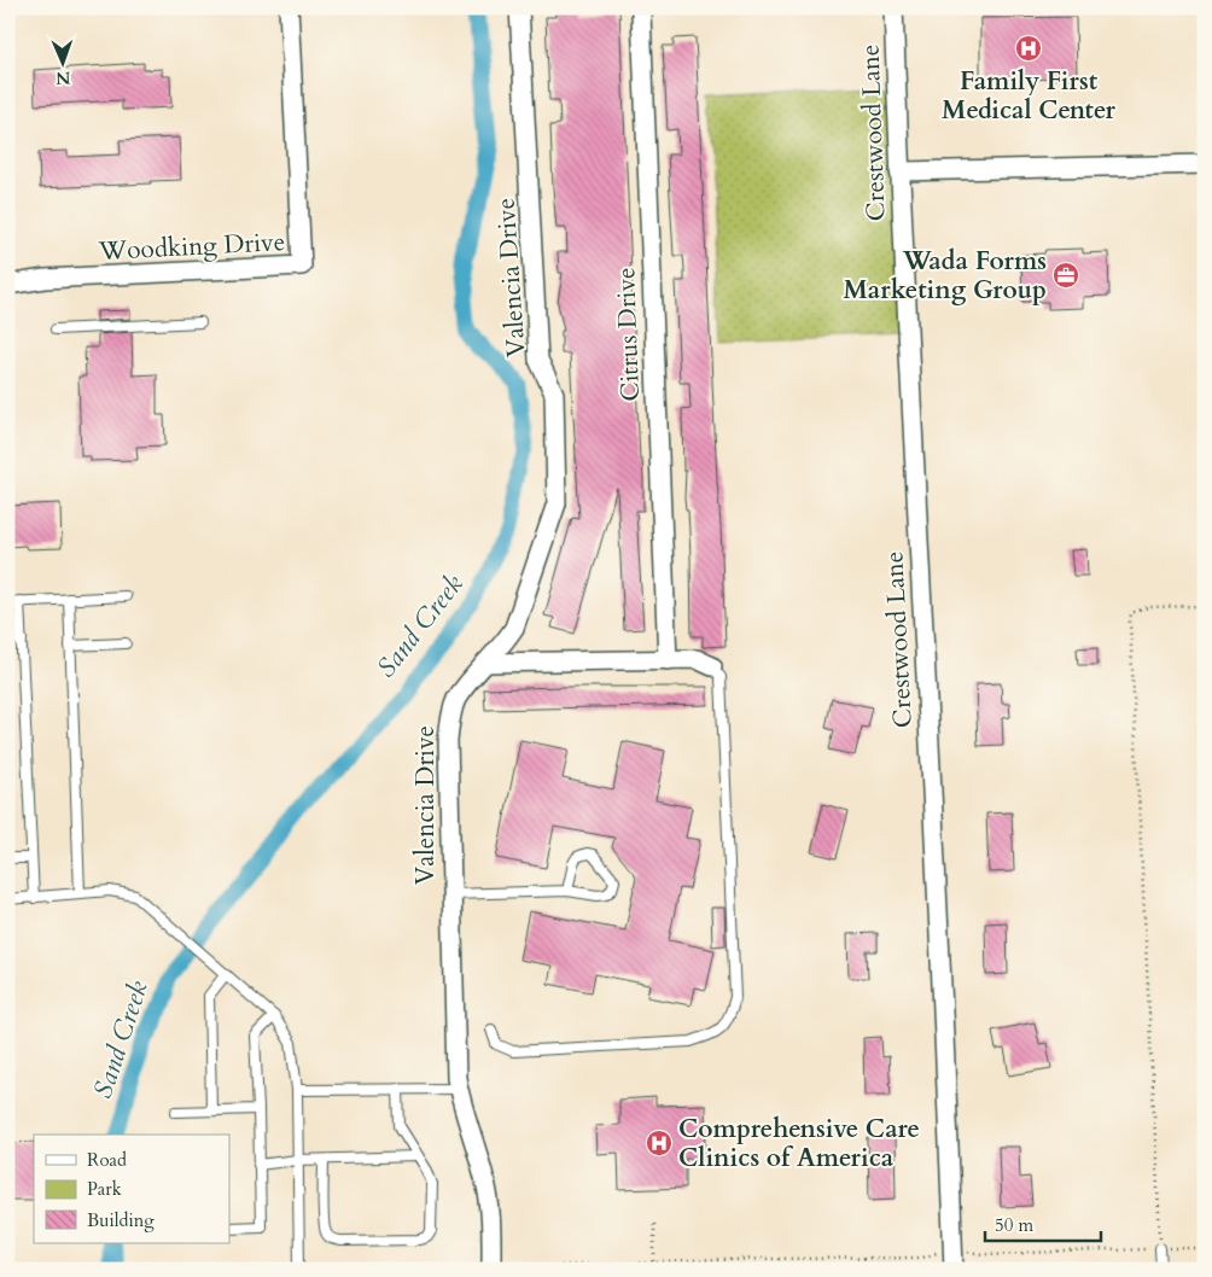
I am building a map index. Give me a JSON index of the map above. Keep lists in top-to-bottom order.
{
  "streets": {
    "street": [
      "Crestwood Lane",
      "Woodking Drive",
      "Valencia Drive",
      "Citrus Drive"
    ]
  },
  "water": ["Sand Creek"],
  "places": {
    "hospital": ["Family First Medical Center", "Comprehensive Care Clinics of America"],
    "office": ["Wada Forms Marketing Group"]
  },
  "legend": ["Road", "Park", "Building"],
  "scale_bar": "50 m",
  "north": "bottom"
}
